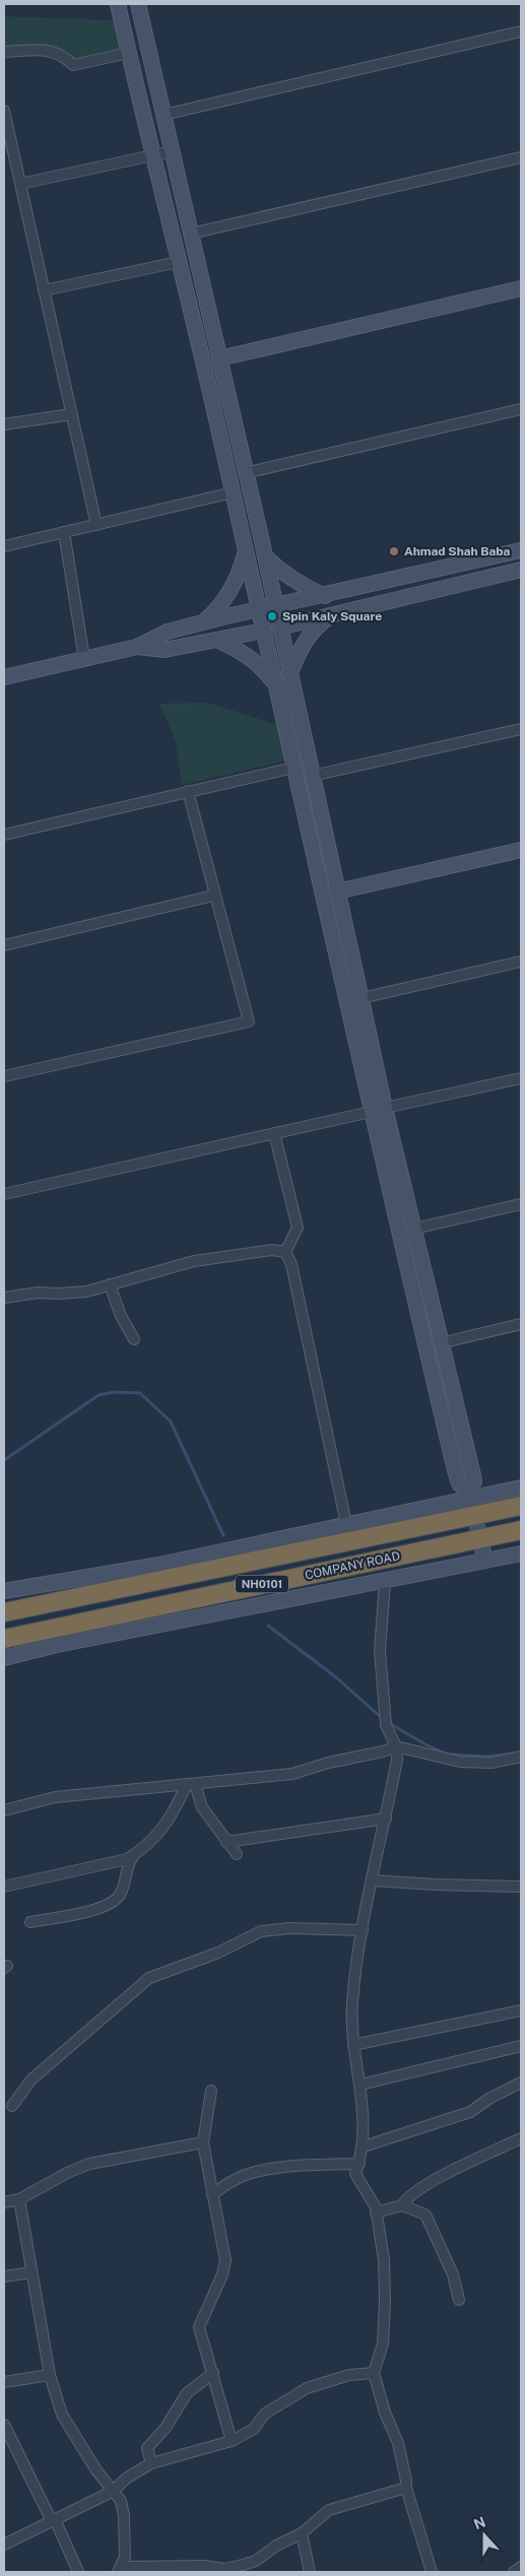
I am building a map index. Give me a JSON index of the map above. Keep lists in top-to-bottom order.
{
  "streets": {
    "highway": ["COMPANY ROAD", "NH0101"]
  },
  "places": ["Ahmad Shah Baba", "Spin Kaly Square"],
  "north": "top"
}
